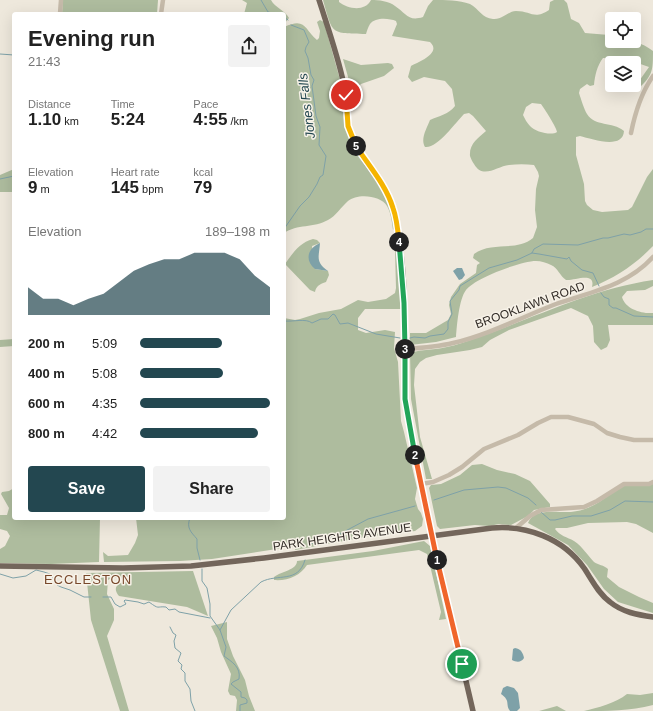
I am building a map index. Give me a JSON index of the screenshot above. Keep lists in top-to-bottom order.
{
  "streets": {
    "main road": ["PARK HEIGHTS AVENUE"],
    "street": ["BROOKLAWN ROAD"]
  },
  "districts": ["ECCLESTON"],
  "water": ["Jones Falls"],
  "page": {
    "heading": ["Evening run", "21:43"],
    "stats": [
      ["Distance", "1.10 km"],
      ["Time", "5:24"],
      ["Pace", "4:55 /km"],
      ["Elevation", "9 m"],
      ["Heart rate", "145 bpm"],
      ["kcal", "79"]
    ],
    "pins": [
      "5",
      "4",
      "3",
      "2",
      "1"
    ],
    "chart": ["Elevation", "189–198 m"],
    "list": [
      {
        "name": "200 m",
        "note": "5:09"
      },
      {
        "name": "400 m",
        "note": "5:08"
      },
      {
        "name": "600 m",
        "note": "4:35"
      },
      {
        "name": "800 m",
        "note": "4:42"
      }
    ],
    "buttons": ["Save", "Share"]
  }
}
